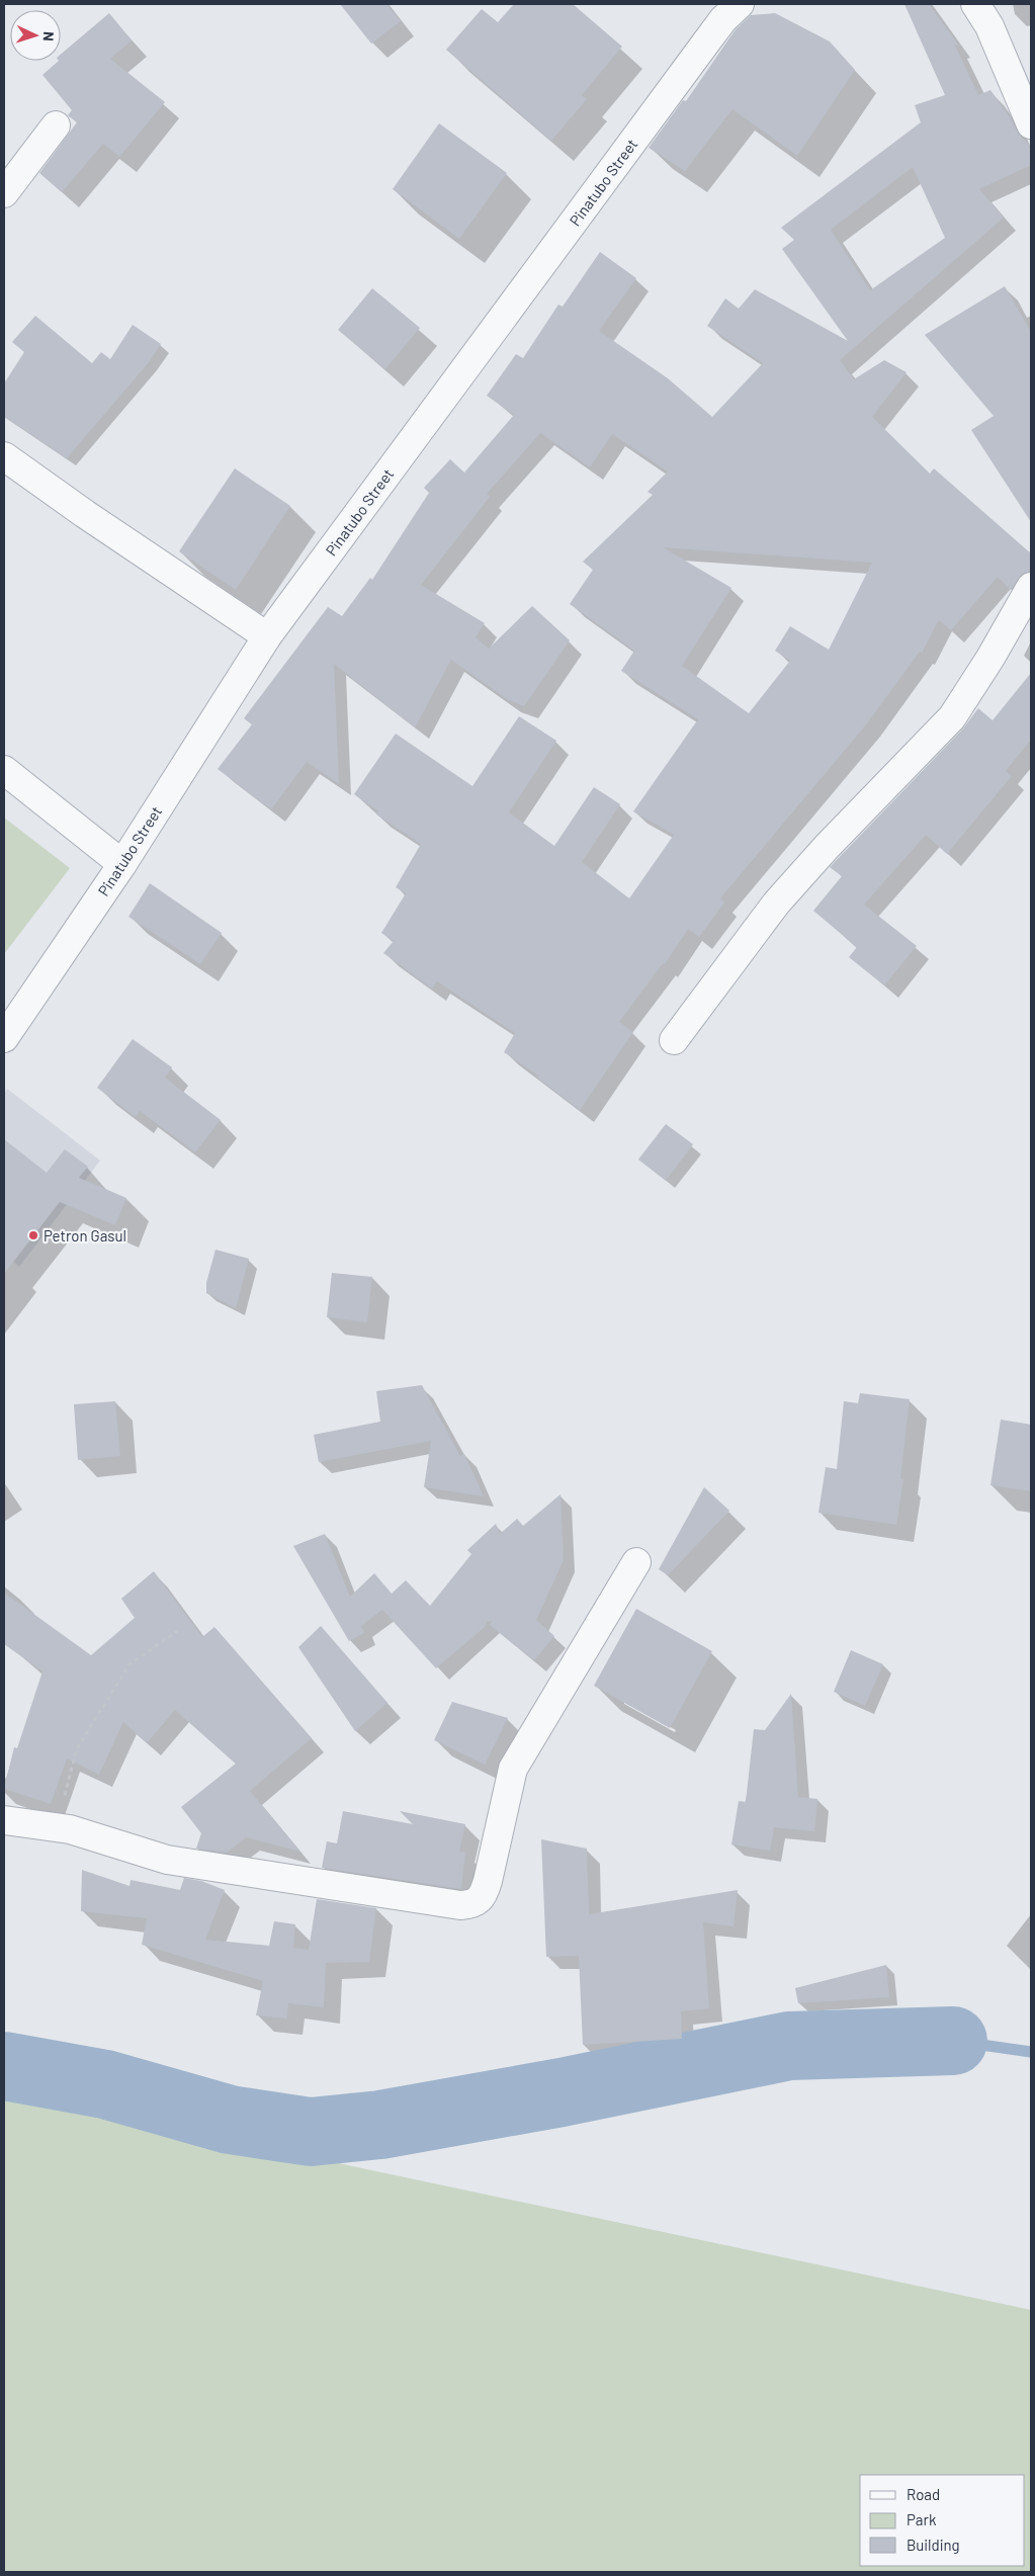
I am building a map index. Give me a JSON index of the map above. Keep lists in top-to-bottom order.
{
  "streets": {
    "street": ["Pinatubo Street"]
  },
  "places": ["Petron Gasul"],
  "legend": ["Road", "Park", "Building"],
  "north": "right"
}
